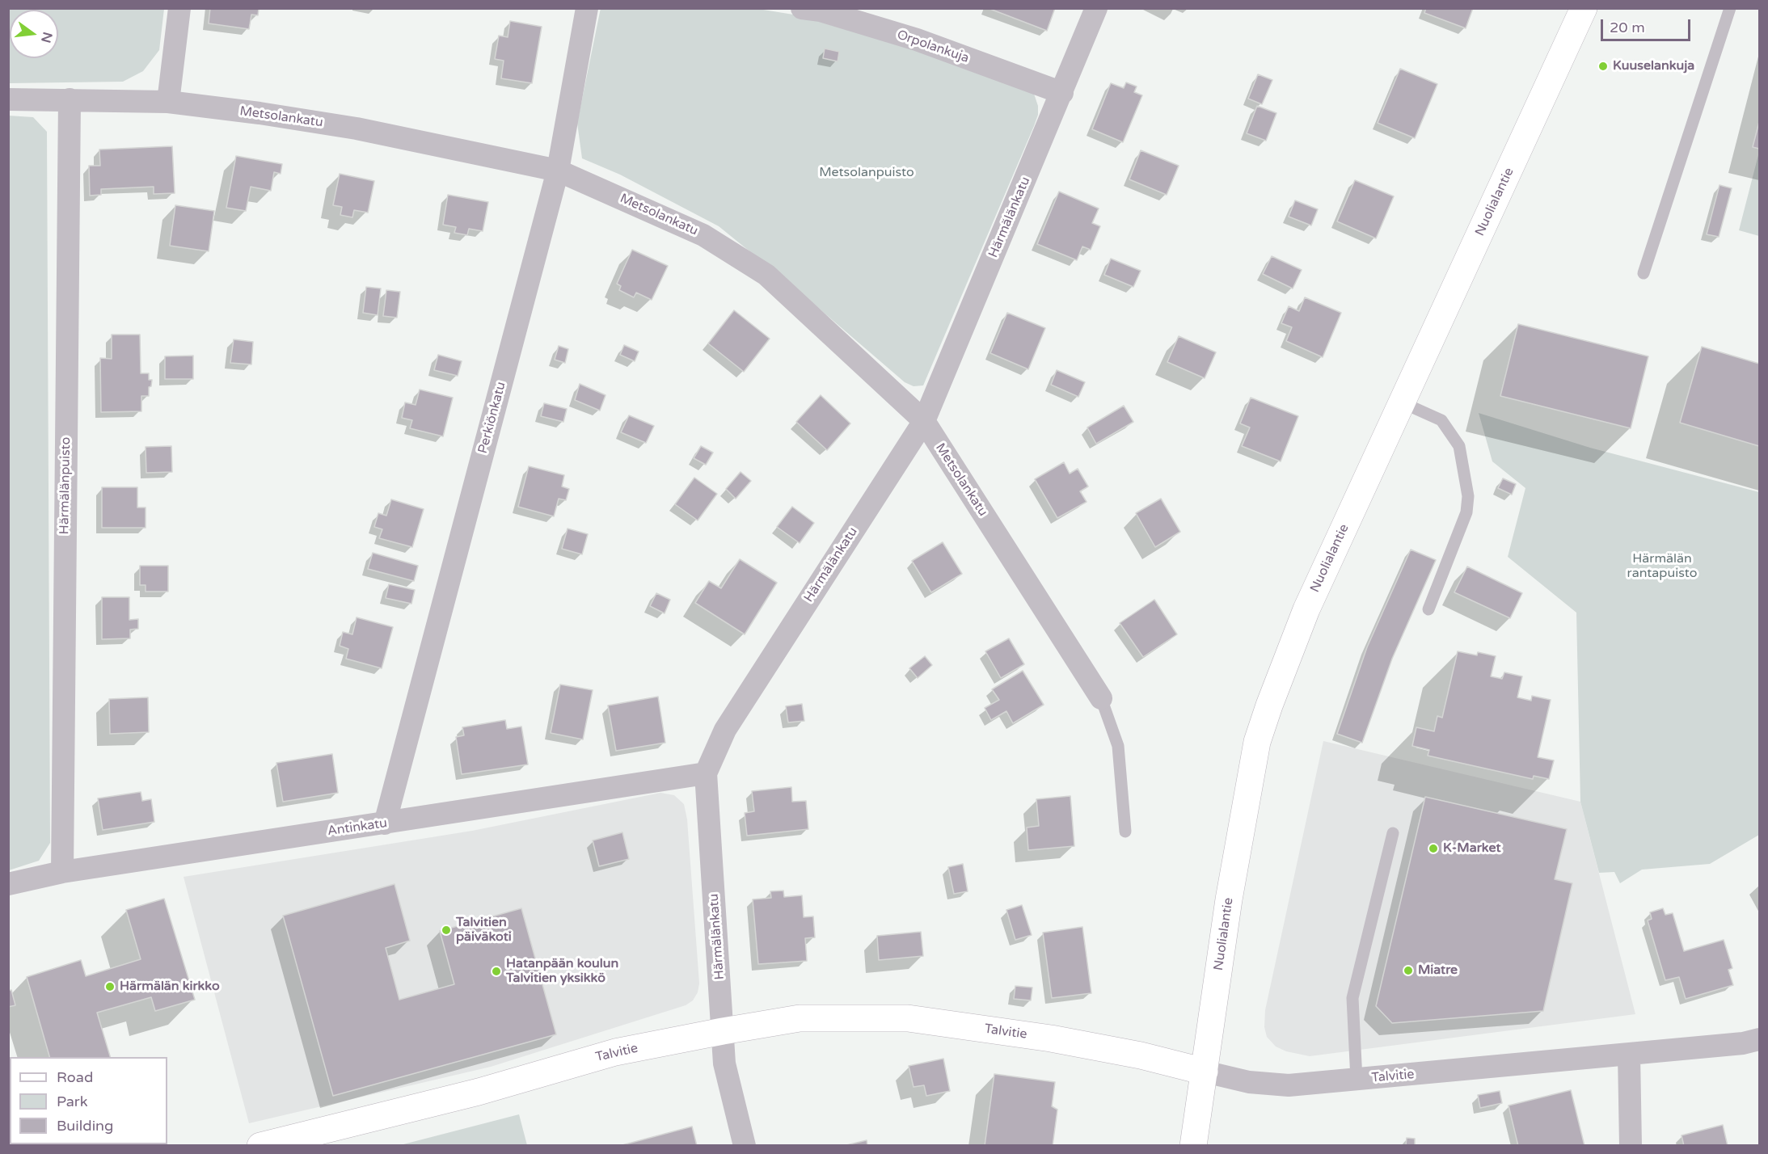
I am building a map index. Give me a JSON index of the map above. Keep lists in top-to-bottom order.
{
  "streets": {
    "street": [
      "Orpolankuja",
      "Metsolankatu",
      "Nuolialantie",
      "Härmälänkatu",
      "Perkiönkatu",
      "Härmälänpuisto",
      "Antinkatu",
      "Talvitie"
    ]
  },
  "crossings": [
    ["Orpolankuja", "Härmälänkatu"],
    ["Metsolankatu", "Härmälänkatu"],
    ["Metsolankatu", "Perkiönkatu"],
    ["Metsolankatu", "Härmälänpuisto"],
    ["Nuolialantie", "Talvitie"],
    ["Härmälänkatu", "Antinkatu"],
    ["Härmälänkatu", "Talvitie"],
    ["Perkiönkatu", "Antinkatu"],
    ["Härmälänpuisto", "Antinkatu"]
  ],
  "parks": ["Metsolanpuisto", "Härmälän rantapuisto"],
  "places": [
    "Kuuselankuja",
    "K-Market",
    "Talvitien päiväkoti",
    "Miatre",
    "Hatanpään koulun Talvitien yksikkö",
    "Härmälän kirkko"
  ],
  "legend": ["Road", "Park", "Building"],
  "scale_bar": "20 m",
  "north": "right"
}
